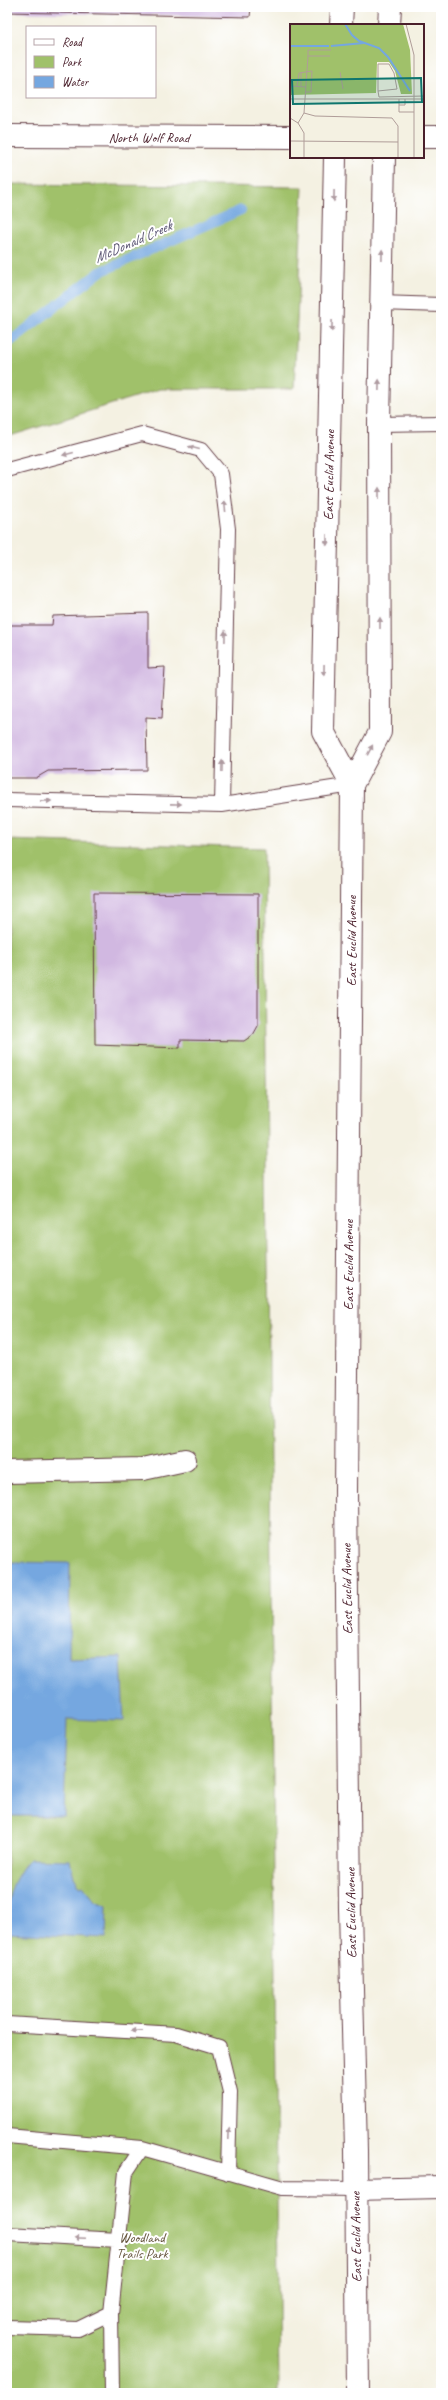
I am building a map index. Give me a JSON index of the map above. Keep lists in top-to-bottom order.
{
  "streets": {
    "main road": ["North Wolf Road", "East Euclid Avenue"]
  },
  "water": ["McDonald Creek"],
  "parks": ["Woodland Trails Park"],
  "legend": ["Road", "Park", "Water"]
}
